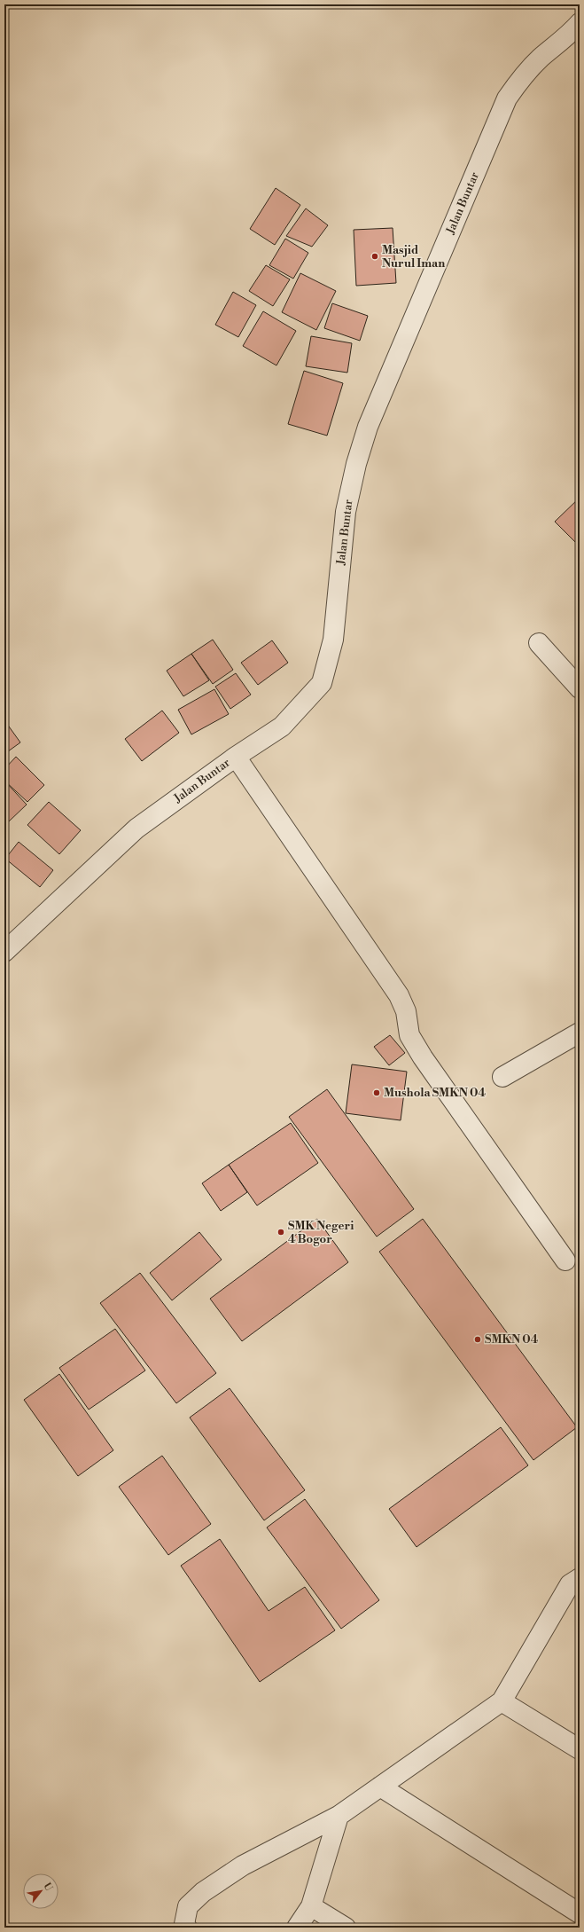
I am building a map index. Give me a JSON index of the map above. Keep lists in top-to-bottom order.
{
  "streets": {
    "street": ["Jalan Buntar"]
  },
  "places": [
    "Masjid Nurul Iman",
    "Mushola SMKN 04",
    "SMK Negeri 4 Bogor",
    "SMKN 04"
  ],
  "north": "top right"
}
